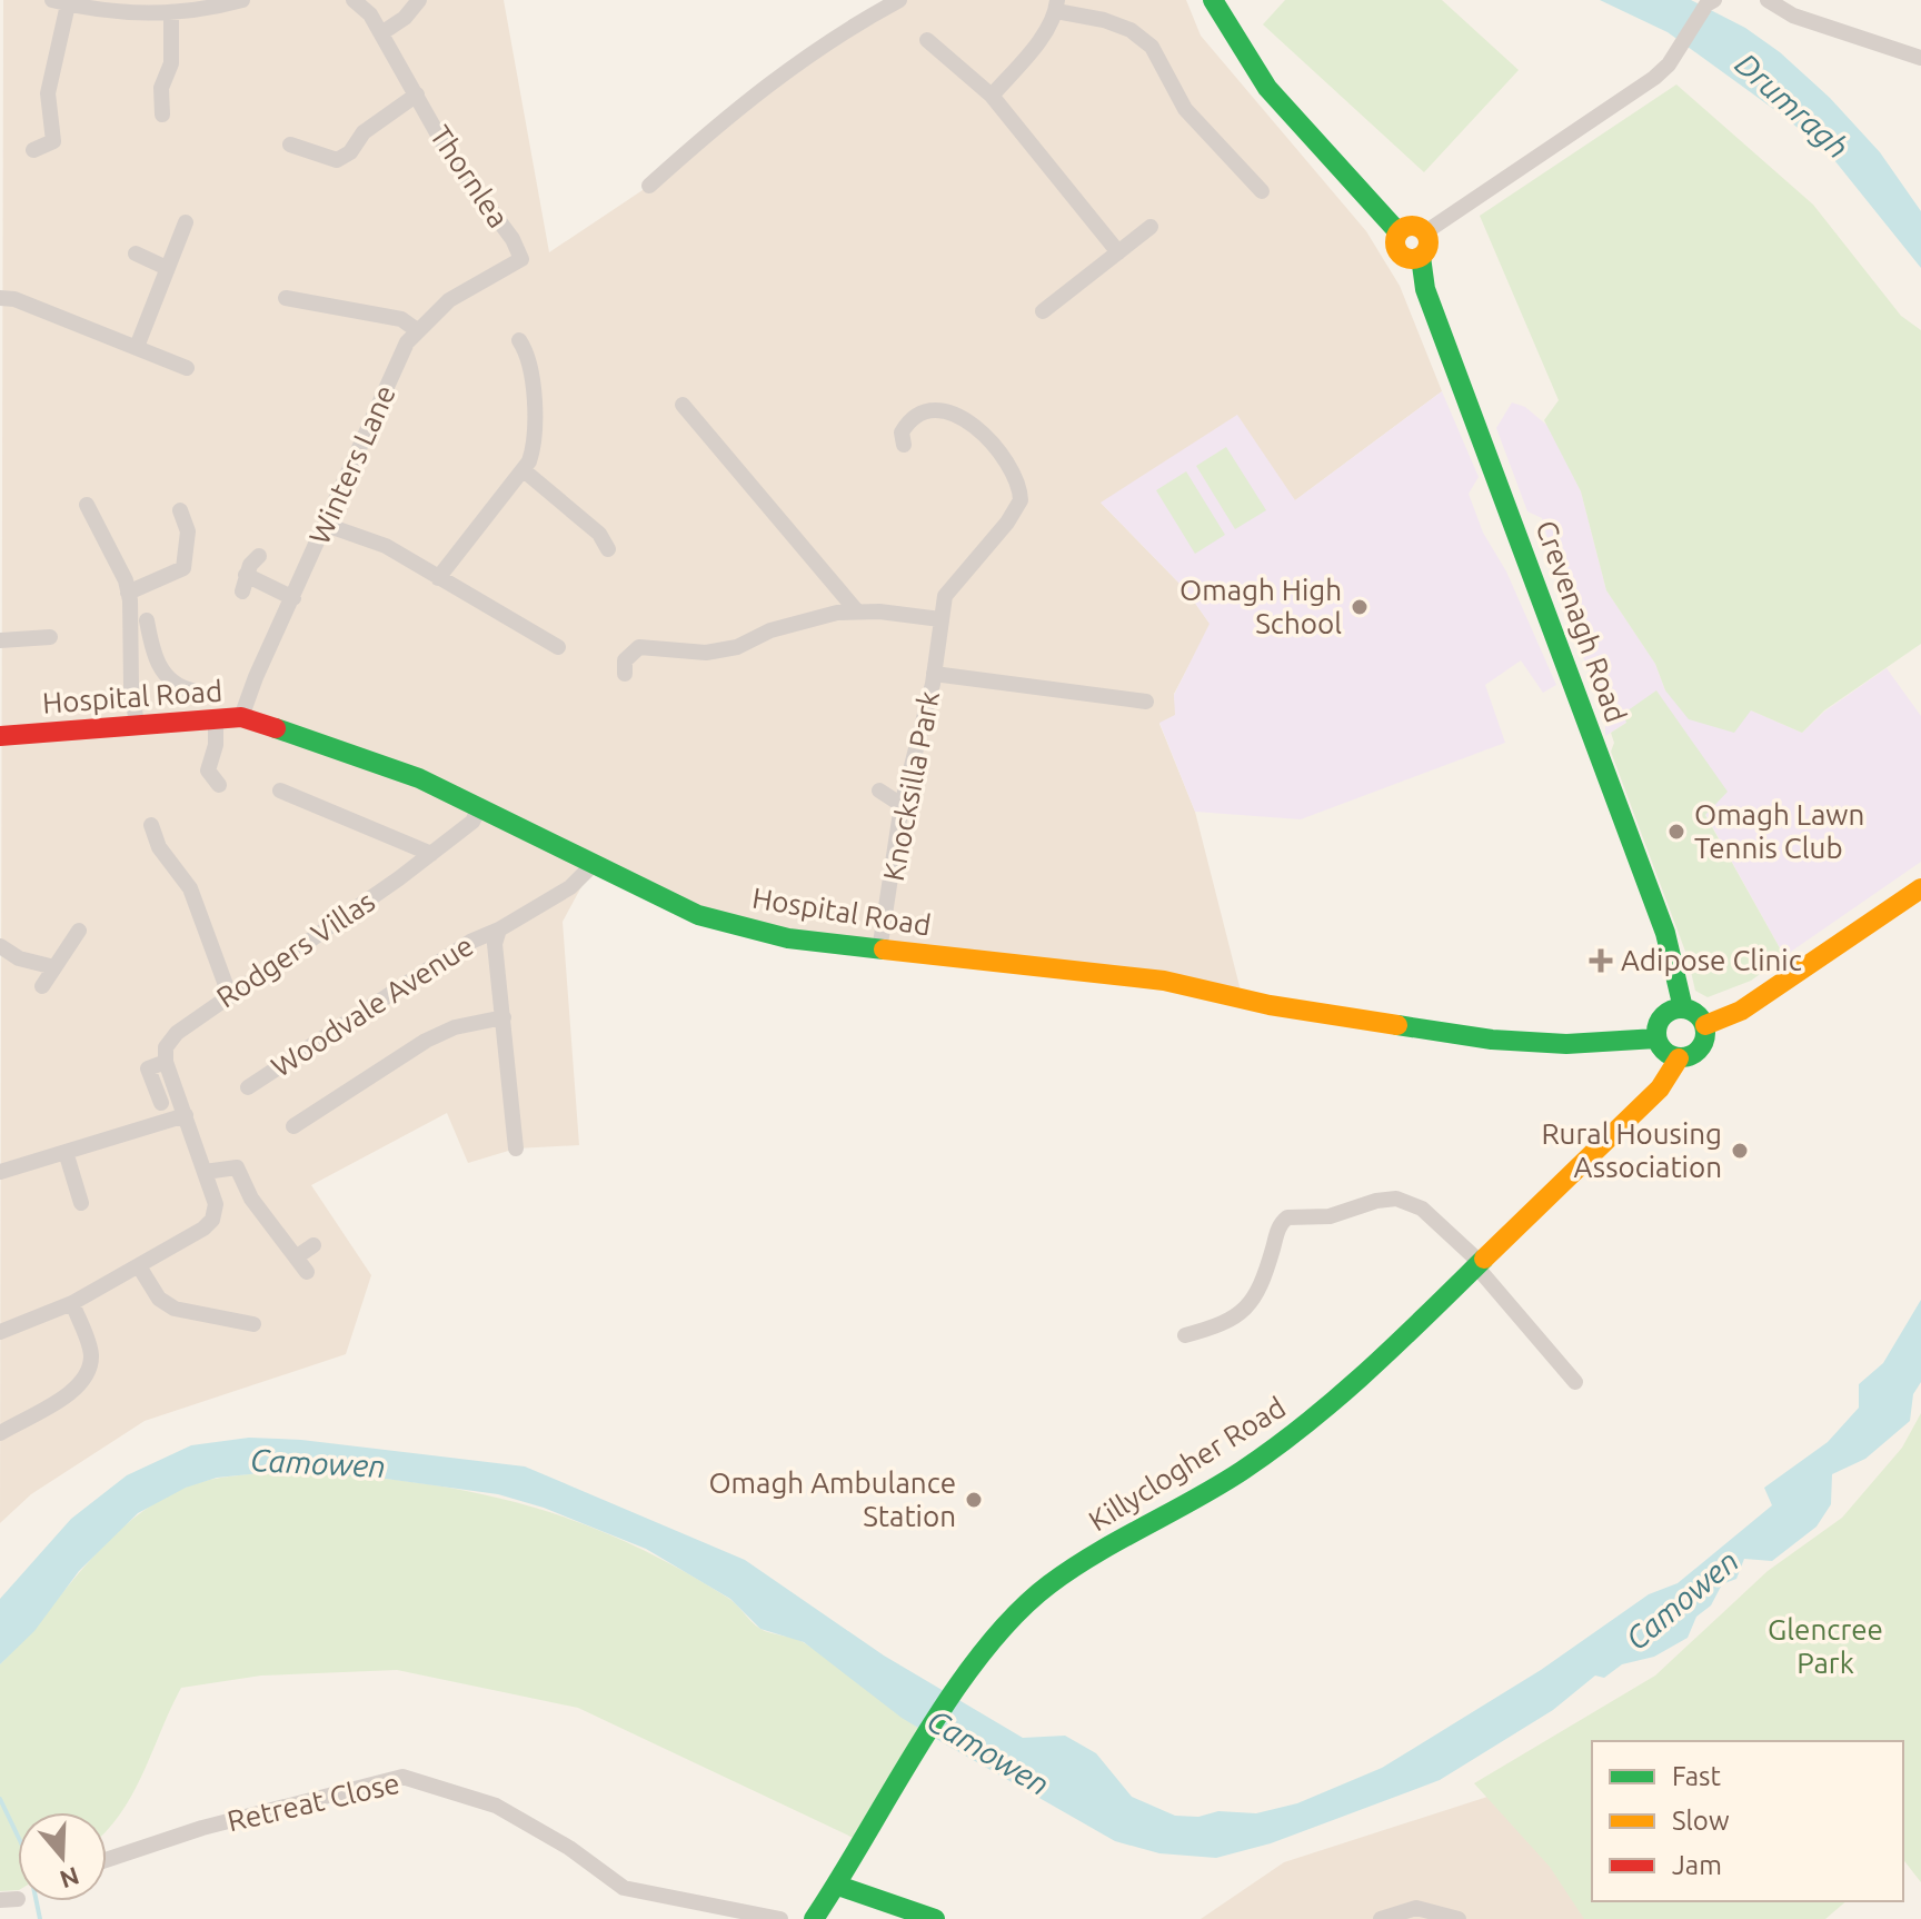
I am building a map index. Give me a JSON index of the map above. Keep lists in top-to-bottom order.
{
  "streets": {
    "main road": ["Crevenagh Road", "Hospital Road", "Killyclogher Road"],
    "street": [
      "Thornlea",
      "Winters Lane",
      "Knocksilla Park",
      "Rodgers Villas",
      "Woodvale Avenue",
      "Retreat Close"
    ]
  },
  "crossings": [
    ["Thornlea", "Winters Lane"],
    ["Winters Lane", "Hospital Road"],
    ["Crevenagh Road", "Hospital Road"],
    ["Crevenagh Road", "Killyclogher Road"],
    ["Hospital Road", "Knocksilla Park"],
    ["Hospital Road", "Rodgers Villas"],
    ["Hospital Road", "Woodvale Avenue"],
    ["Hospital Road", "Killyclogher Road"]
  ],
  "water": ["Drumragh", "Camowen"],
  "parks": ["Glencree Park"],
  "places": {
    "other": [
      "Omagh High School",
      "Omagh Lawn Tennis Club",
      "Rural Housing Association",
      "Omagh Ambulance Station"
    ],
    "health": ["Adipose Clinic"]
  },
  "legend": ["Fast", "Slow", "Jam"],
  "north": "bottom"
}
